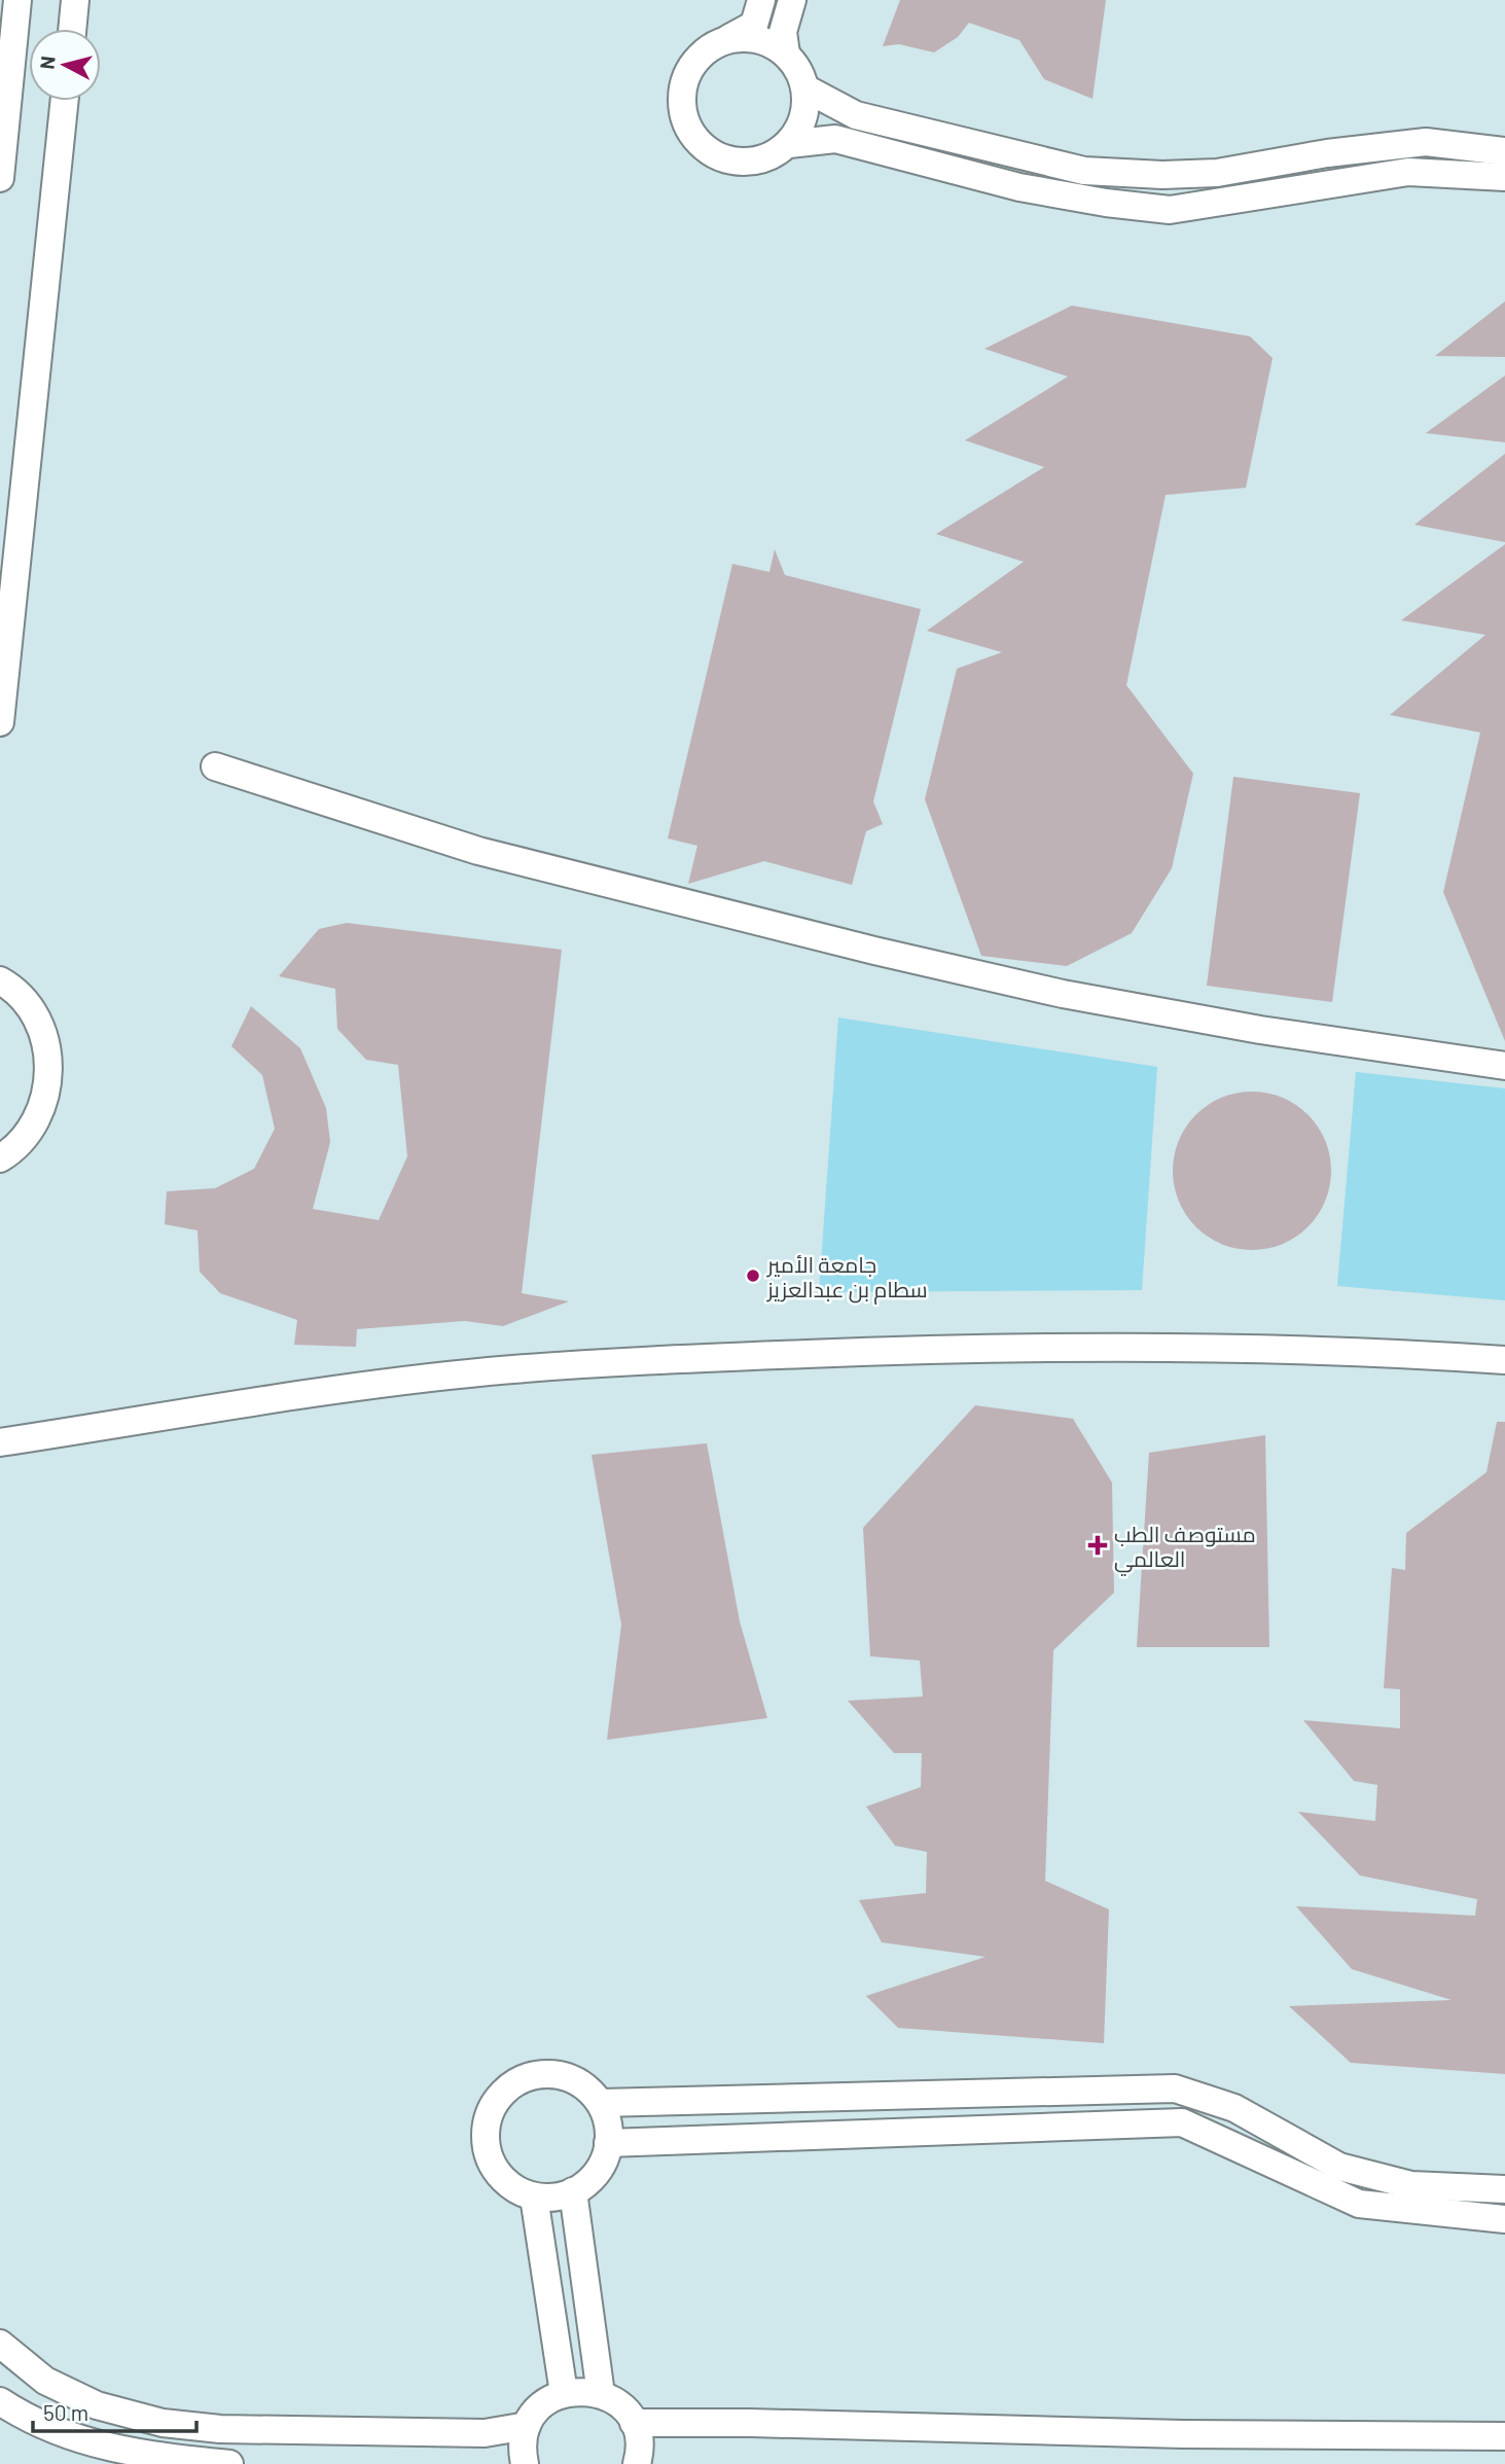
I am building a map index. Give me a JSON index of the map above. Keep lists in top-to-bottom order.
{
  "places": {
    "other": ["جامعة الأمير سطام بن عبدالعزيز"],
    "health": ["مستوصف الطب العالمي"]
  },
  "scale_bar": "50 m",
  "north": "left"
}
